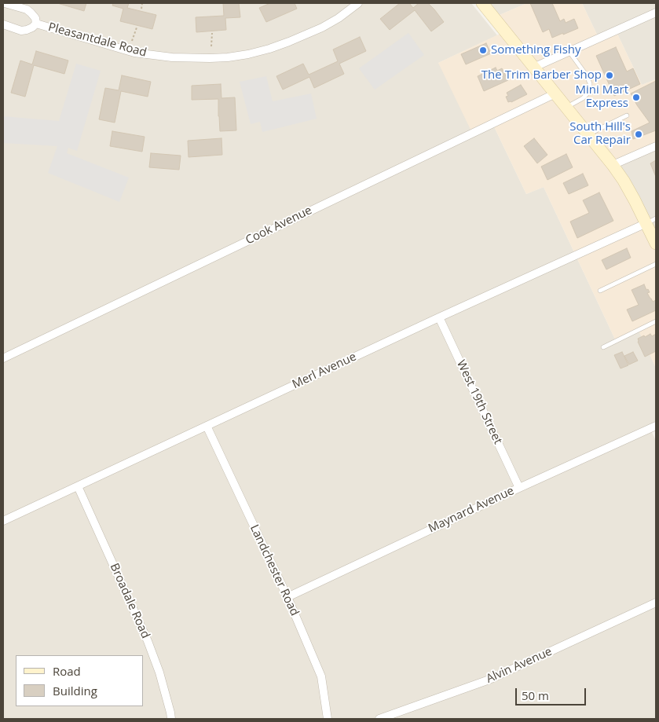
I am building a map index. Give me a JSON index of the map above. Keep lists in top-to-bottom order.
{
  "streets": {
    "street": [
      "Pleasantdale Road",
      "Cook Avenue",
      "Merl Avenue",
      "West 19th Street",
      "Maynard Avenue",
      "Landchester Road",
      "Broadale Road",
      "Alvin Avenue"
    ]
  },
  "crossings": [
    ["Merl Avenue", "West 19th Street"],
    ["Merl Avenue", "Landchester Road"],
    ["Merl Avenue", "Broadale Road"],
    ["West 19th Street", "Maynard Avenue"],
    ["Maynard Avenue", "Landchester Road"]
  ],
  "places": [
    "Something Fishy",
    "The Trim Barber Shop",
    "Mini Mart Express",
    "South Hill's Car Repair"
  ],
  "legend": ["Road", "Building"],
  "scale_bar": "50 m"
}
